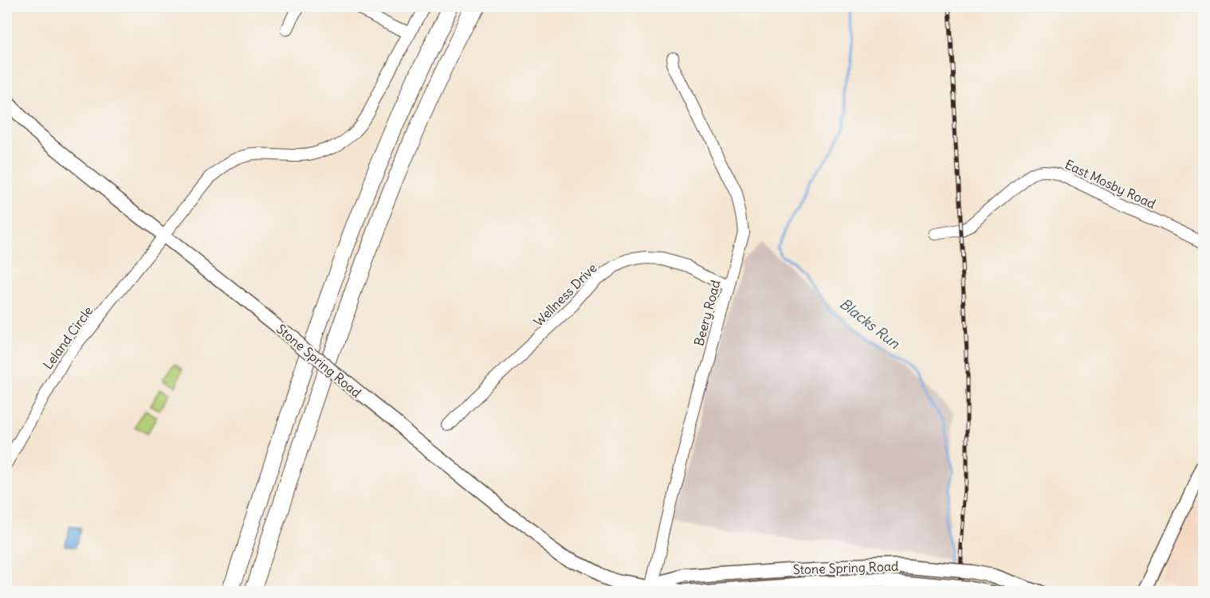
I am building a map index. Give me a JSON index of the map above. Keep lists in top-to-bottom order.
{
  "streets": {
    "main road": ["Stone Spring Road"],
    "street": [
      "East Mosby Road",
      "Wellness Drive",
      "Beery Road",
      "Leland Circle"
    ]
  },
  "crossings": [
    ["Wellness Drive", "Beery Road"],
    ["Beery Road", "Stone Spring Road"],
    ["Leland Circle", "Stone Spring Road"]
  ],
  "water": ["Blacks Run"]
}
